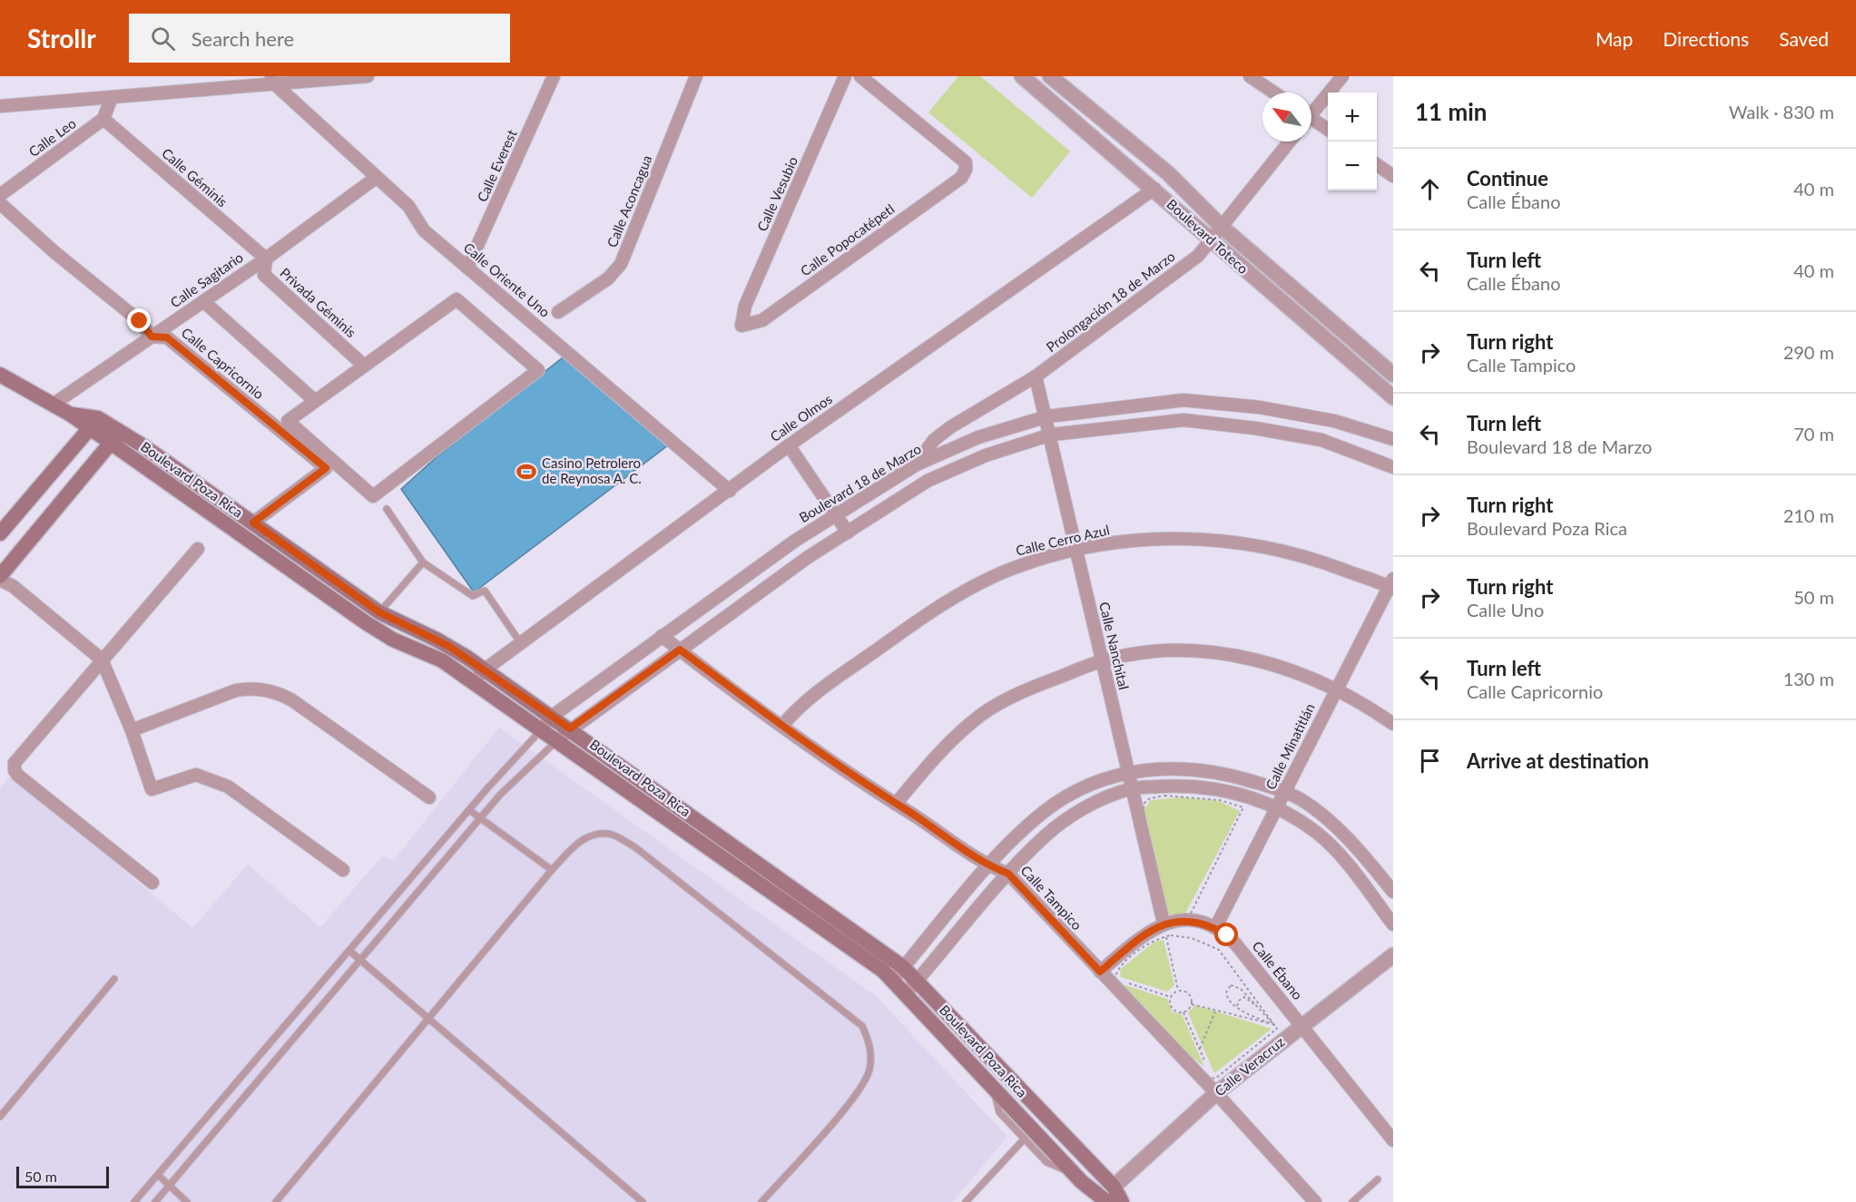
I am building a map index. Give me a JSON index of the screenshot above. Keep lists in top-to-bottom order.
{
  "streets": {
    "main road": ["Boulevard Poza Rica"],
    "street": [
      "Calle Leo",
      "Calle Everest",
      "Calle Géminis",
      "Calle Vesubio",
      "Calle Aconcagua",
      "Boulevard Toteco",
      "Calle Popocatépetl",
      "Calle Sagitario",
      "Calle Oriente Uno",
      "Prolongación 18 de Marzo",
      "Privada Géminis",
      "Calle Capricornio",
      "Calle Olmos",
      "Boulevard 18 de Marzo",
      "Calle Cerro Azul",
      "Calle Nanchital",
      "Calle Minatitlán",
      "Calle Tampico",
      "Calle Ébano",
      "Calle Veracruz"
    ]
  },
  "crossings": [
    ["Calle Leo", "Calle Géminis"],
    ["Calle Everest", "Calle Oriente Uno"],
    ["Calle Géminis", "Calle Sagitario"],
    ["Calle Géminis", "Privada Géminis"],
    ["Calle Vesubio", "Calle Popocatépetl"],
    ["Boulevard Toteco", "Prolongación 18 de Marzo"],
    ["Boulevard Toteco", "Calle Olmos"],
    ["Calle Sagitario", "Calle Oriente Uno"],
    ["Calle Sagitario", "Privada Géminis"],
    ["Calle Sagitario", "Calle Capricornio"],
    ["Calle Sagitario", "Boulevard Poza Rica"],
    ["Calle Oriente Uno", "Calle Olmos"],
    ["Prolongación 18 de Marzo", "Boulevard 18 de Marzo"],
    ["Prolongación 18 de Marzo", "Calle Nanchital"],
    ["Calle Capricornio", "Boulevard Poza Rica"],
    ["Calle Olmos", "Boulevard Poza Rica"],
    ["Boulevard Poza Rica", "Boulevard 18 de Marzo"],
    ["Boulevard Poza Rica", "Calle Veracruz"],
    ["Boulevard 18 de Marzo", "Calle Nanchital"],
    ["Boulevard 18 de Marzo", "Calle Tampico"],
    ["Calle Cerro Azul", "Calle Nanchital"],
    ["Calle Cerro Azul", "Calle Minatitlán"],
    ["Calle Cerro Azul", "Calle Tampico"],
    ["Calle Nanchital", "Calle Ébano"],
    ["Calle Minatitlán", "Calle Ébano"],
    ["Calle Tampico", "Calle Veracruz"],
    ["Calle Ébano", "Calle Veracruz"]
  ],
  "places": {
    "sports": ["Casino Petrolero de Reynosa A. C."]
  },
  "scale_bar": "50 m",
  "north": "top left",
  "page": {
    "header": "Strollr",
    "search": "Search here",
    "nav": ["Map", "Directions", "Saved"],
    "heading": ["11 min", "Walk · 830 m"],
    "map_buttons": ["+", "−"],
    "list": [
      ["Continue", "Calle Ébano", "40 m"],
      ["Turn left", "Calle Ébano", "40 m"],
      ["Turn right", "Calle Tampico", "290 m"],
      ["Turn left", "Boulevard 18 de Marzo", "70 m"],
      ["Turn right", "Boulevard Poza Rica", "210 m"],
      ["Turn right", "Calle Uno", "50 m"],
      ["Turn left", "Calle Capricornio", "130 m"],
      "Arrive at destination"
    ],
    "scale": "50 m"
  }
}
